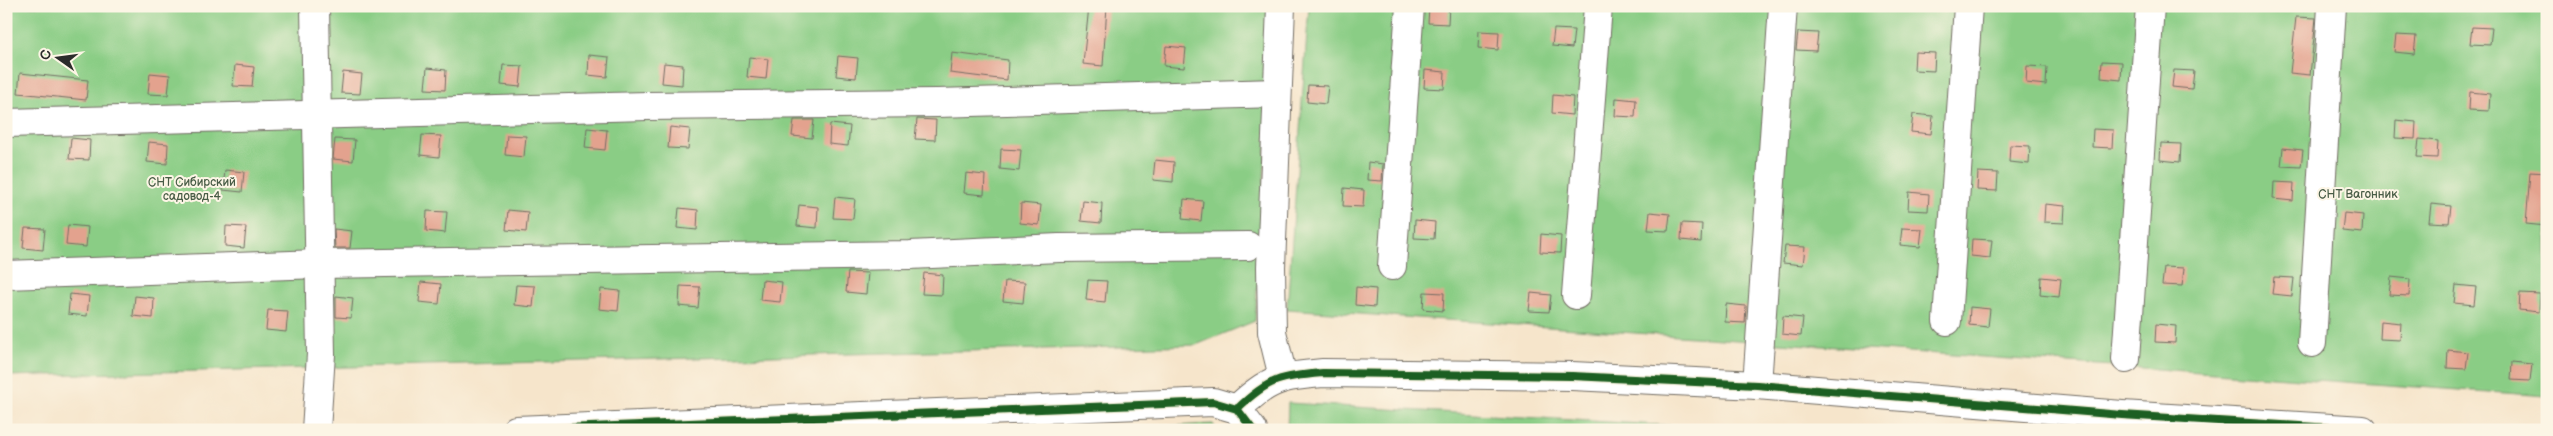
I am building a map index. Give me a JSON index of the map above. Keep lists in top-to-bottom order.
{
  "parks": ["СНТ Сибирский садовод-4", "СНТ Вагонник"],
  "north": "left"
}
